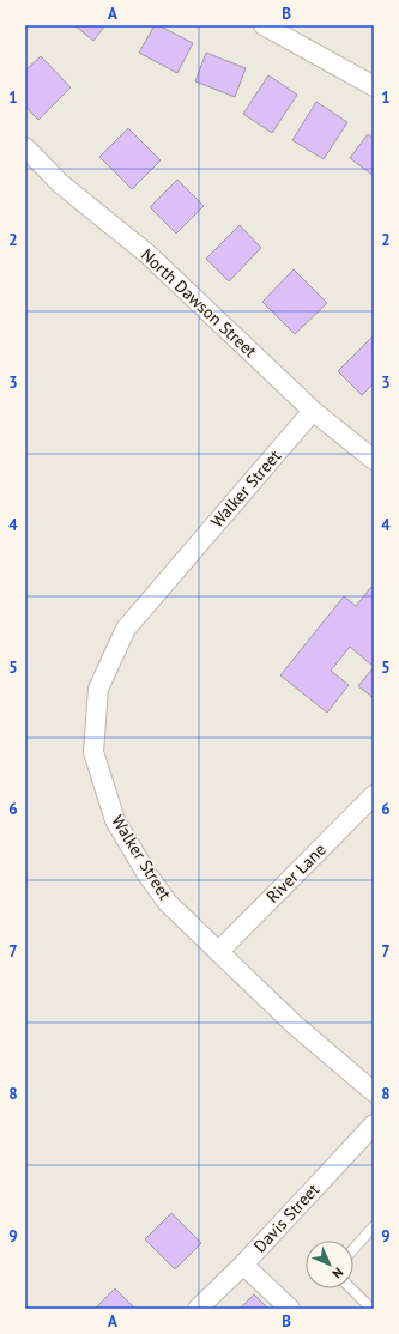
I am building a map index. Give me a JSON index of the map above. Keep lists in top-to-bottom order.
{
  "streets": {
    "street": [
      "North Dawson Street",
      "Walker Street",
      "River Lane",
      "Davis Street"
    ]
  },
  "crossings": [
    ["North Dawson Street", "Walker Street"],
    ["Walker Street", "River Lane"]
  ],
  "north": "bottom right",
  "grid": {
    "columns": ["A", "B"],
    "rows": [
      "1",
      "2",
      "3",
      "4",
      "5",
      "6",
      "7",
      "8",
      "9"
    ]
  }
}
